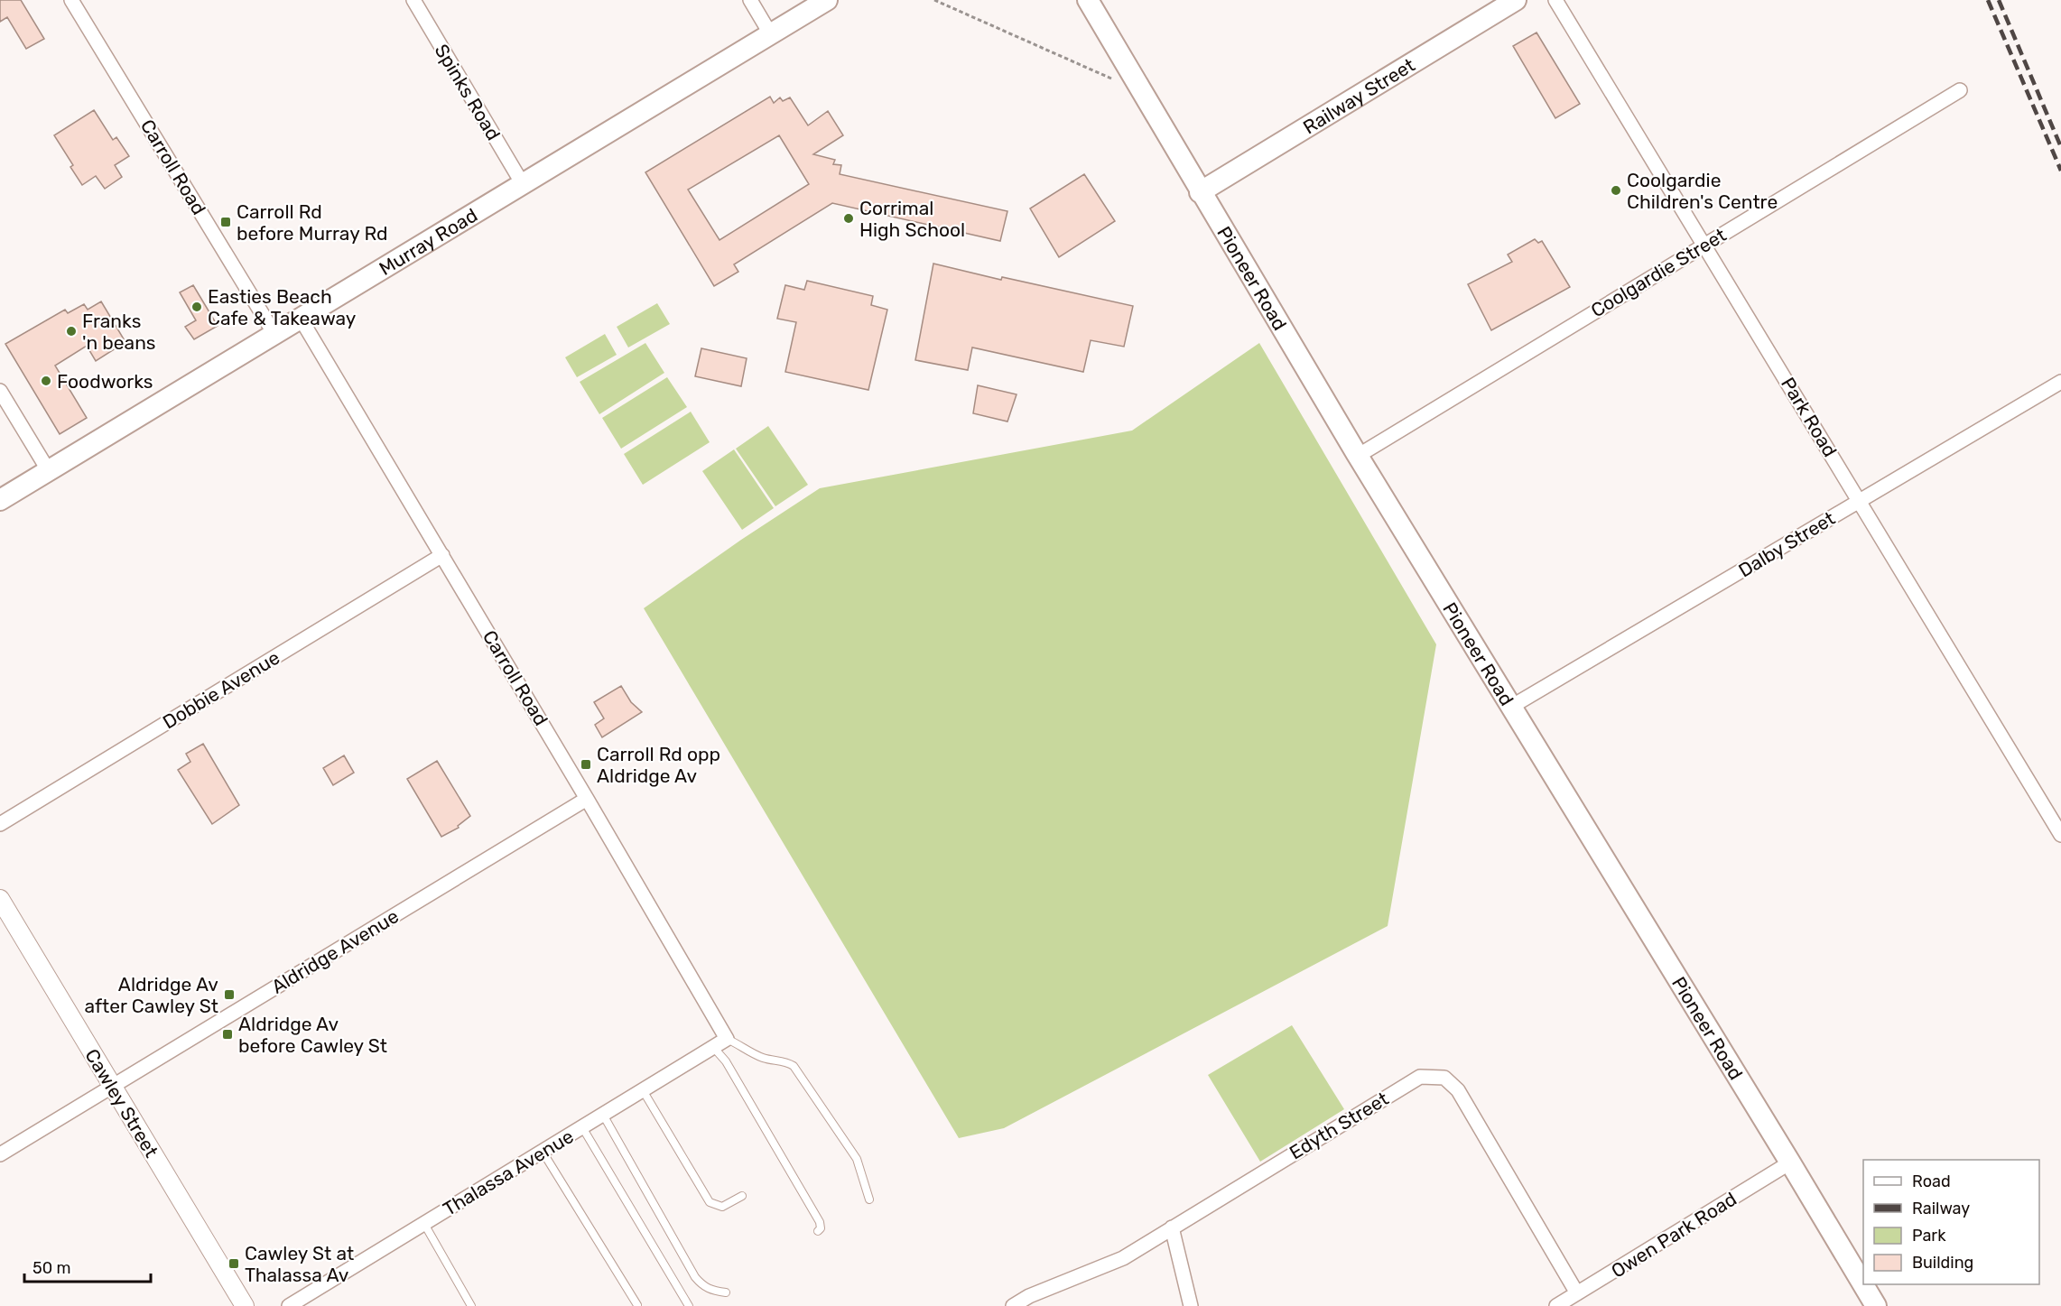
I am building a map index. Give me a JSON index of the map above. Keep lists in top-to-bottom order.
{
  "streets": {
    "main road": ["Railway Street", "Murray Road", "Pioneer Road"],
    "street": [
      "Spinks Road",
      "Carroll Road",
      "Coolgardie Street",
      "Park Road",
      "Dalby Street",
      "Dobbie Avenue",
      "Aldridge Avenue",
      "Cawley Street",
      "Edyth Street",
      "Thalassa Avenue",
      "Owen Park Road"
    ]
  },
  "crossings": [
    ["Spinks Road", "Murray Road"],
    ["Railway Street", "Pioneer Road"],
    ["Carroll Road", "Murray Road"],
    ["Carroll Road", "Dobbie Avenue"],
    ["Carroll Road", "Aldridge Avenue"],
    ["Carroll Road", "Thalassa Avenue"],
    ["Coolgardie Street", "Pioneer Road"],
    ["Coolgardie Street", "Park Road"],
    ["Pioneer Road", "Dalby Street"],
    ["Pioneer Road", "Owen Park Road"],
    ["Park Road", "Dalby Street"],
    ["Aldridge Avenue", "Cawley Street"],
    ["Edyth Street", "Owen Park Road"]
  ],
  "places": {
    "other": [
      "Coolgardie Children's Centre",
      "Corrimal High School",
      "Easties Beach Cafe & Takeaway",
      "Franks 'n beans",
      "Foodworks"
    ],
    "transit": [
      "Carroll Rd before Murray Rd",
      "Carroll Rd opp Aldridge Av",
      "Aldridge Av after Cawley St",
      "Aldridge Av before Cawley St",
      "Cawley St at Thalassa Av"
    ]
  },
  "legend": [
    "Road",
    "Railway",
    "Park",
    "Building"
  ],
  "scale_bar": "50 m"
}
